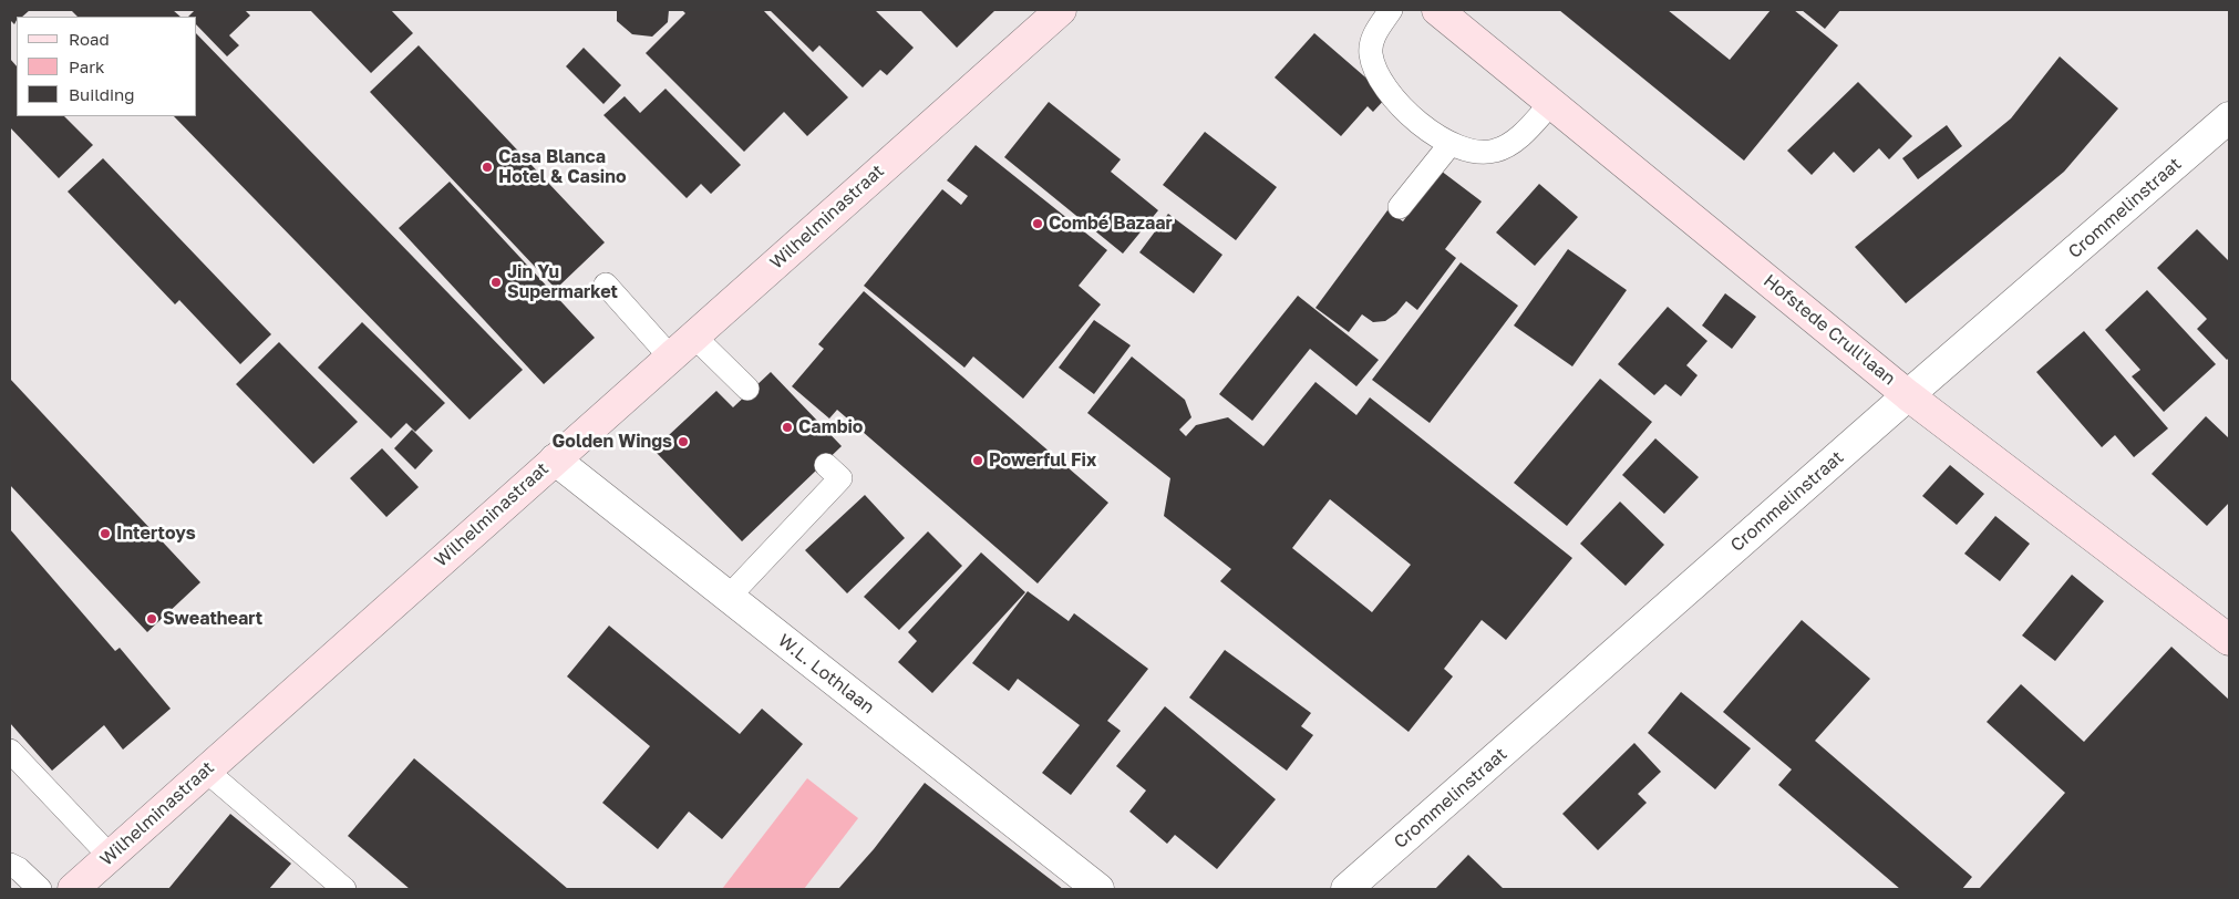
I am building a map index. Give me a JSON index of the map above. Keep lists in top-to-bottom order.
{
  "streets": {
    "street": [
      "Crommelinstraat",
      "Wilhelminastraat",
      "Hofstede Crull'laan",
      "W.L. Lothlaan"
    ]
  },
  "crossings": [
    ["Crommelinstraat", "Hofstede Crull'laan"],
    ["Wilhelminastraat", "W.L. Lothlaan"]
  ],
  "places": [
    "Casa Blanca Hotel & Casino",
    "Combé Bazaar",
    "Jin Yu Supermarket",
    "Cambio",
    "Golden Wings",
    "Powerful Fix",
    "Intertoys",
    "Sweatheart"
  ],
  "legend": ["Road", "Park", "Building"]
}
